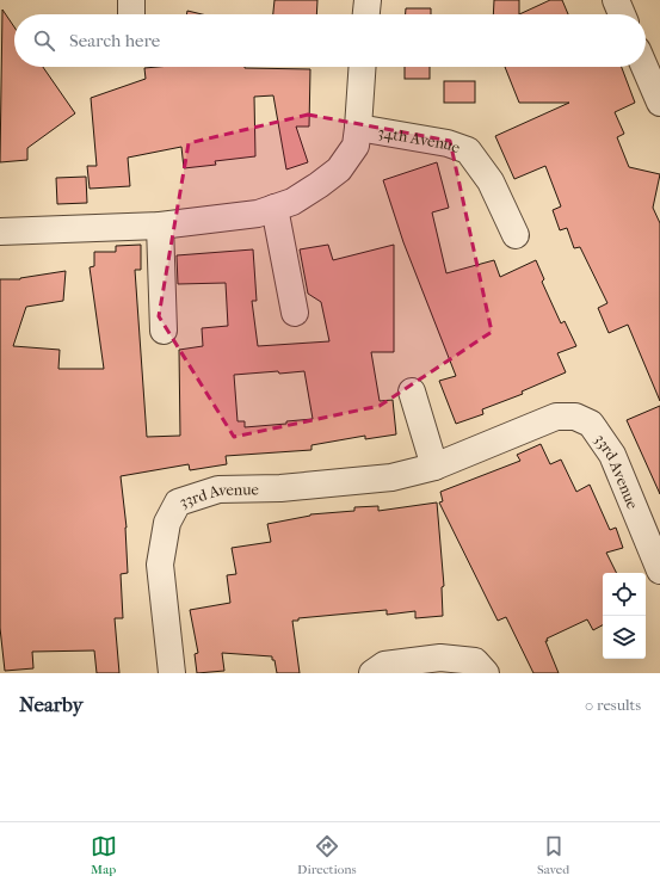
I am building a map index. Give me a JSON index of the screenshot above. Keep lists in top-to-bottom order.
{
  "streets": {
    "street": ["34th Avenue", "33rd Avenue"]
  },
  "page": {
    "search": "Search here",
    "heading": ["Nearby", "0 results"],
    "nav": ["Map", "Directions", "Saved"]
  }
}
